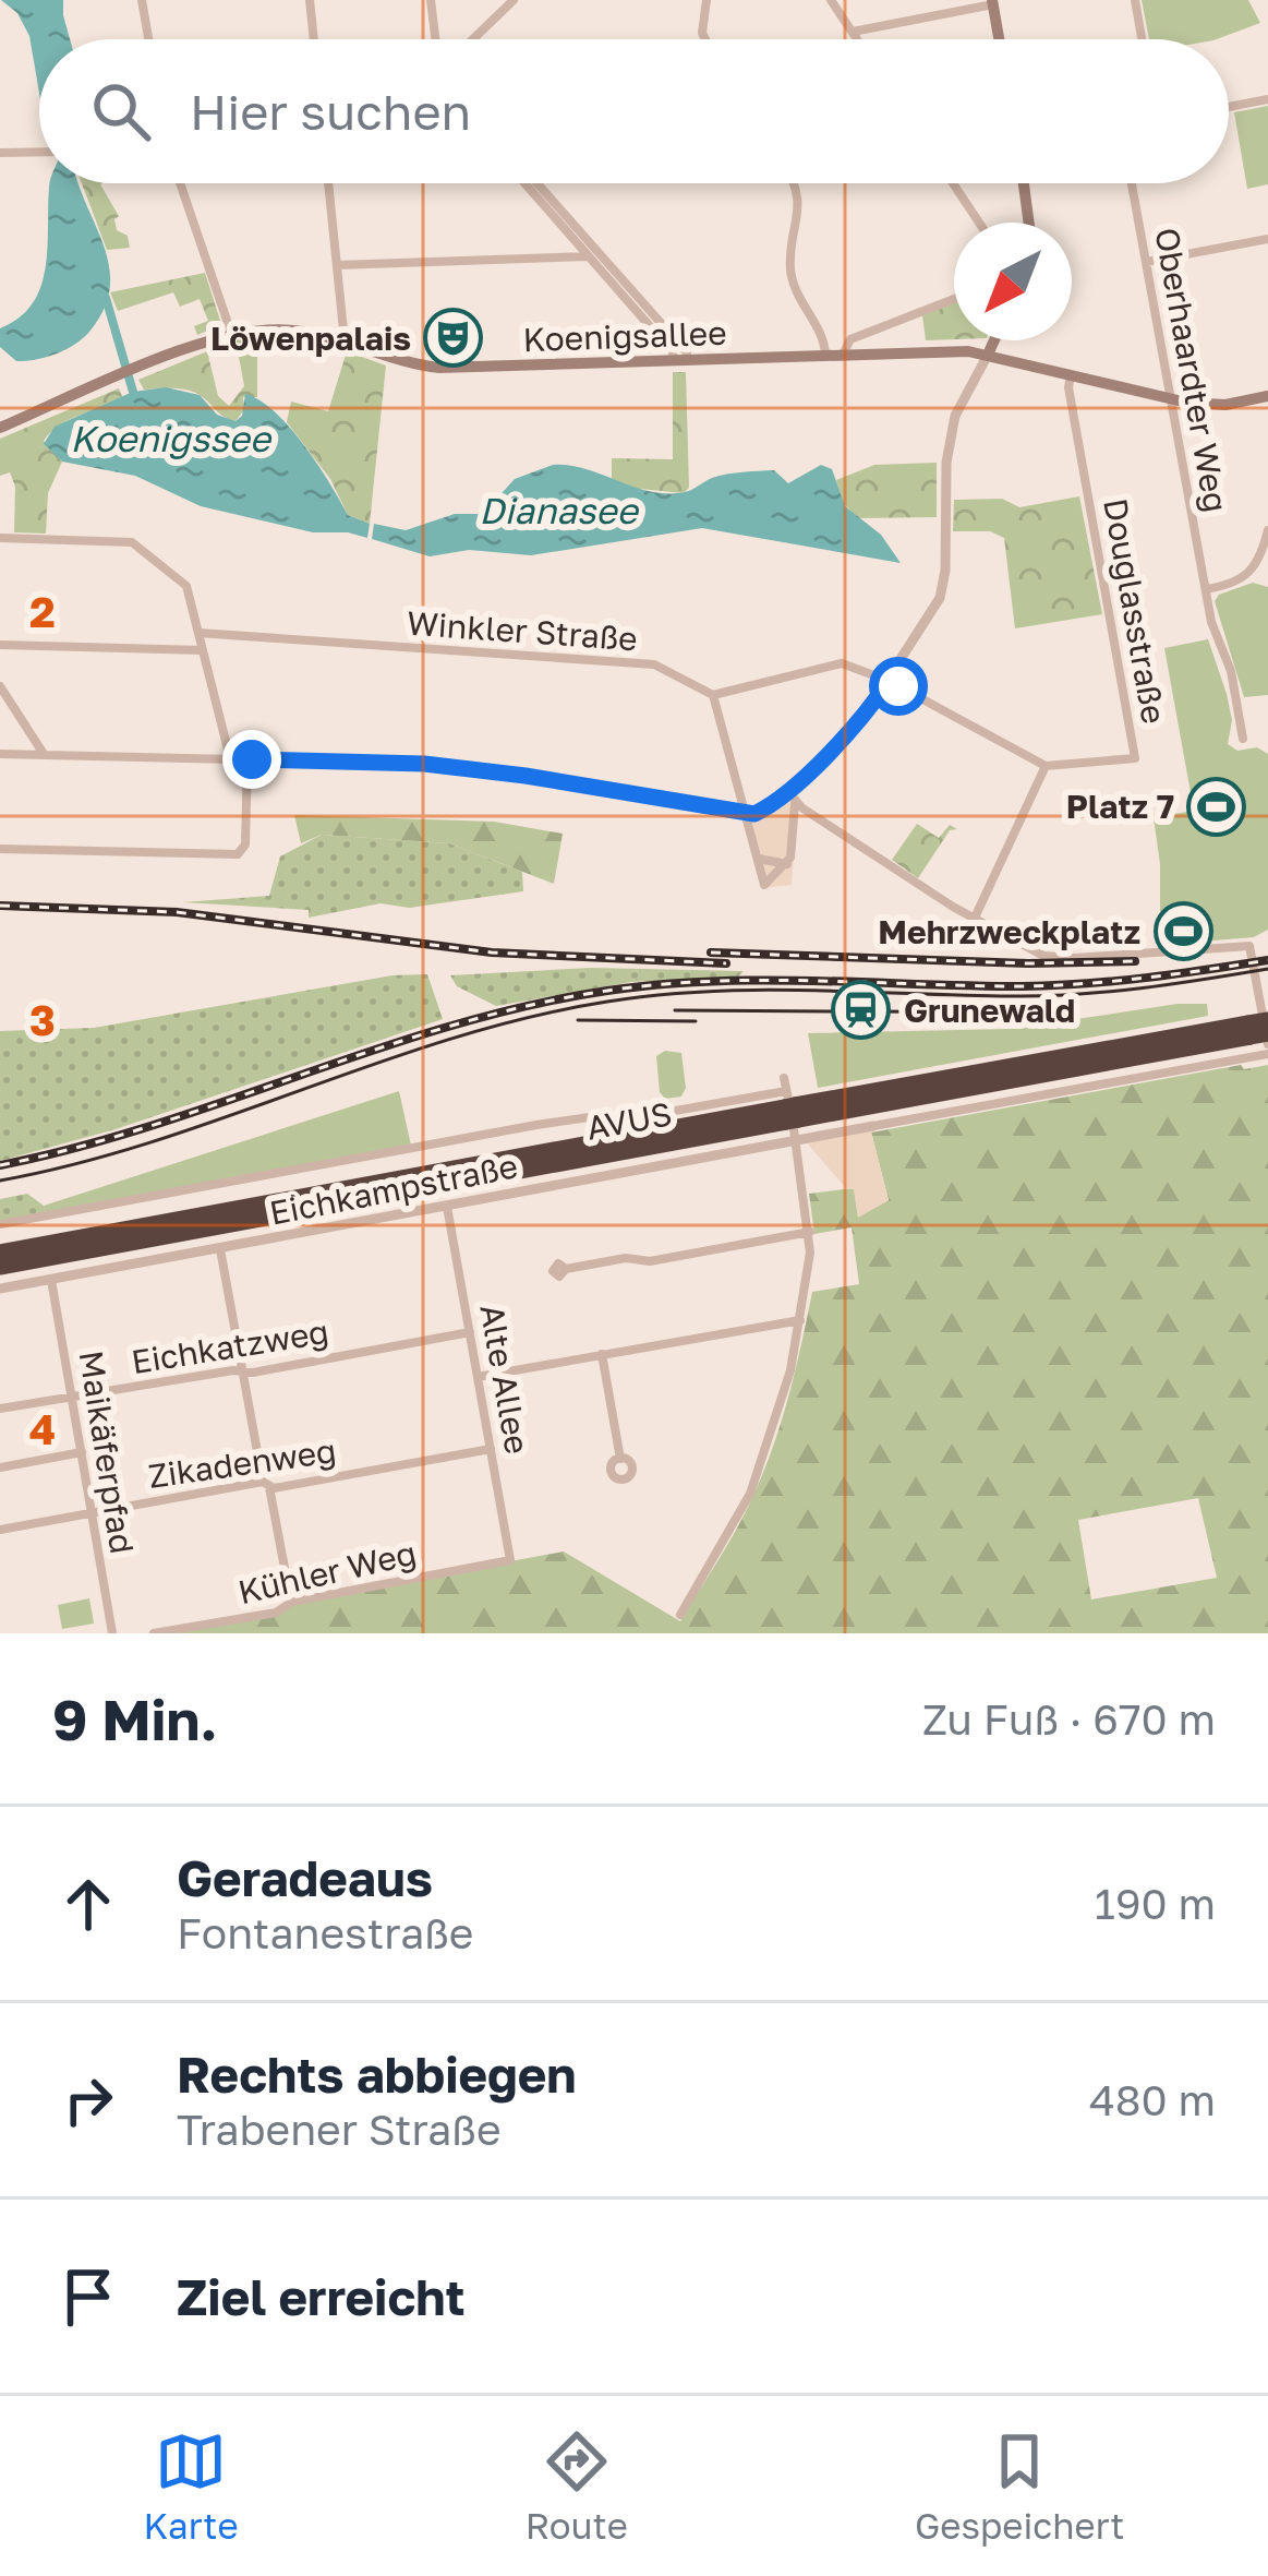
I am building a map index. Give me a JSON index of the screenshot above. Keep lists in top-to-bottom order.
{
  "streets": {
    "highway": ["AVUS"],
    "main road": ["Koenigsallee"],
    "street": [
      "Oberhaardter Weg",
      "Douglasstraße",
      "Winkler Straße",
      "Eichkampstraße",
      "Eichkatzweg",
      "Alte Allee",
      "Maikäferpfad",
      "Zikadenweg",
      "Kühler Weg"
    ]
  },
  "crossings": [
    ["Koenigsallee", "Oberhaardter Weg"],
    ["Koenigsallee", "Douglasstraße"],
    ["AVUS", "Eichkampstraße"],
    ["Eichkampstraße", "Alte Allee"],
    ["Eichkampstraße", "Maikäferpfad"],
    ["Eichkatzweg", "Alte Allee"],
    ["Eichkatzweg", "Maikäferpfad"],
    ["Alte Allee", "Zikadenweg"],
    ["Alte Allee", "Kühler Weg"],
    ["Maikäferpfad", "Zikadenweg"]
  ],
  "water": ["Koenigssee", "Dianasee"],
  "places": {
    "theatre": ["Löwenpalais"],
    "sports": ["Platz 7", "Mehrzweckplatz"],
    "station": ["Grunewald"]
  },
  "north": "bottom left",
  "page": {
    "search": "Hier suchen",
    "heading": ["9 Min.", "Zu Fuß · 670 m"],
    "list": [
      ["Geradeaus", "Fontanestraße", "190 m"],
      ["Rechts abbiegen", "Trabener Straße", "480 m"],
      "Ziel erreicht"
    ],
    "nav": ["Karte", "Route", "Gespeichert"]
  },
  "grid": {
    "rows": ["2", "3", "4"]
  }
}
